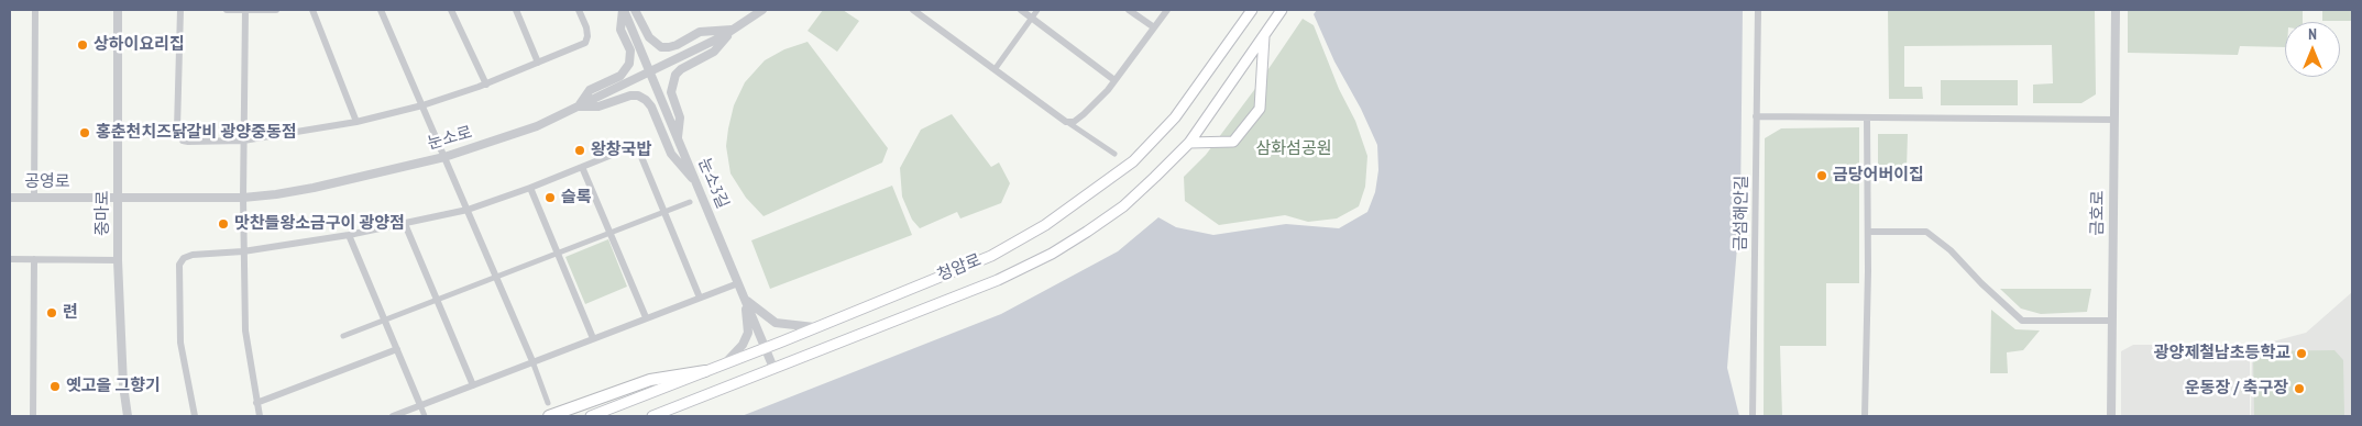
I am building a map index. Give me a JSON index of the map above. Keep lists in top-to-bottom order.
{
  "streets": {
    "main road": ["청암로"],
    "street": [
      "눈소로",
      "공영로",
      "눈소3길",
      "중마로",
      "금섬해안길",
      "금호로"
    ]
  },
  "crossings": [
    ["눈소로", "공영로"],
    ["눈소로", "눈소3길"],
    ["눈소로", "중마로"],
    ["공영로", "중마로"],
    ["눈소3길", "청암로"]
  ],
  "parks": ["삼화섬공원"],
  "places": [
    "상하이요리집",
    "홍춘천치즈닭갈비 광양중동점",
    "왕창국밥",
    "금당어버이집",
    "슬록",
    "맛찬들왕소금구이 광양점",
    "련",
    "광양제철남초등학교",
    "옛고을 그향기",
    "운동장 / 축구장"
  ],
  "north": "top"
}
